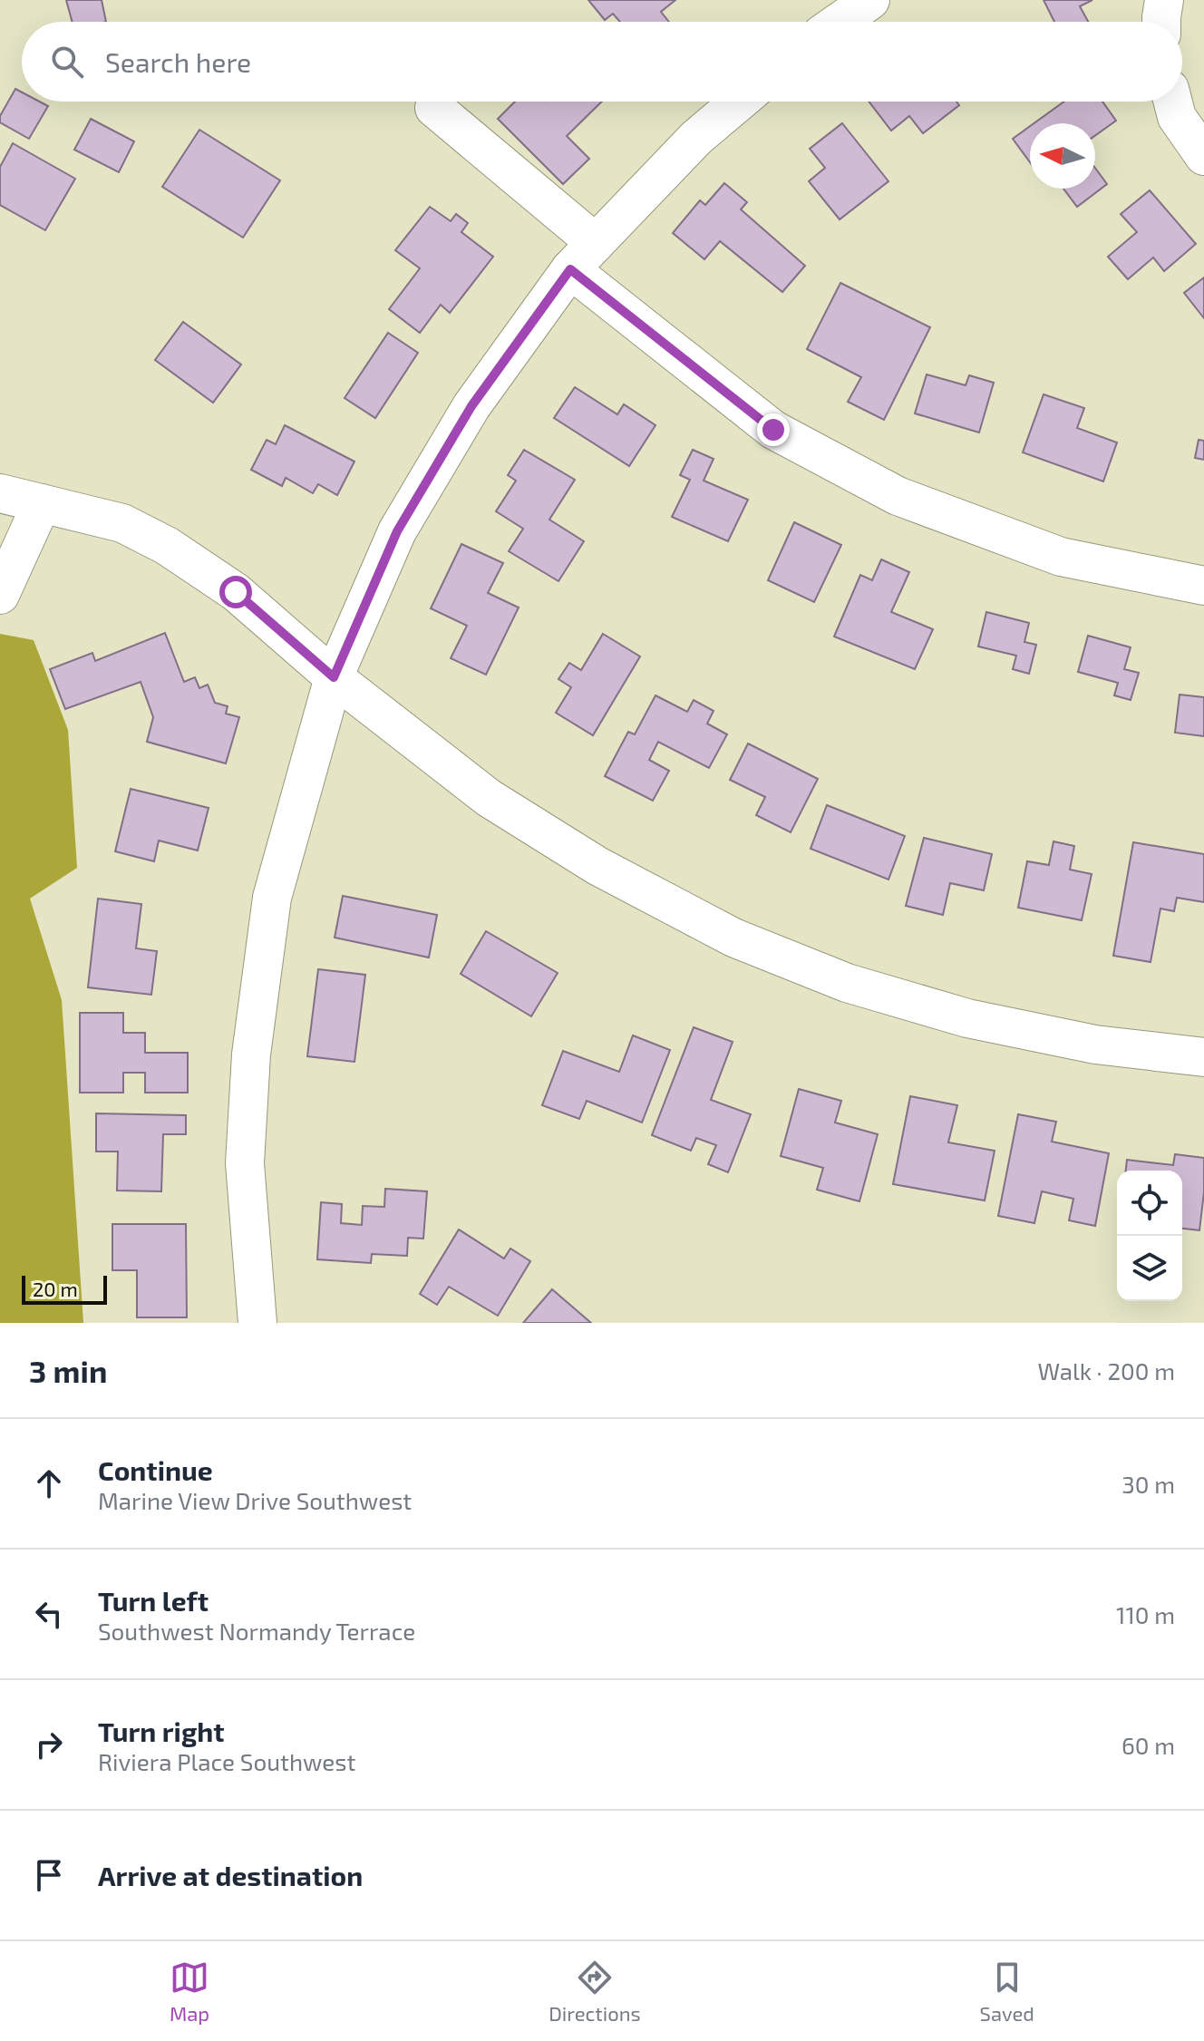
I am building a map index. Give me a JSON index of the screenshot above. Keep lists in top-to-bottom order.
{
  "scale_bar": "20 m",
  "north": "left",
  "page": {
    "search": "Search here",
    "scale": "20 m",
    "heading": ["3 min", "Walk · 200 m"],
    "list": [
      ["Continue", "Marine View Drive Southwest", "30 m"],
      ["Turn left", "Southwest Normandy Terrace", "110 m"],
      ["Turn right", "Riviera Place Southwest", "60 m"],
      "Arrive at destination"
    ],
    "nav": ["Map", "Directions", "Saved"]
  }
}
